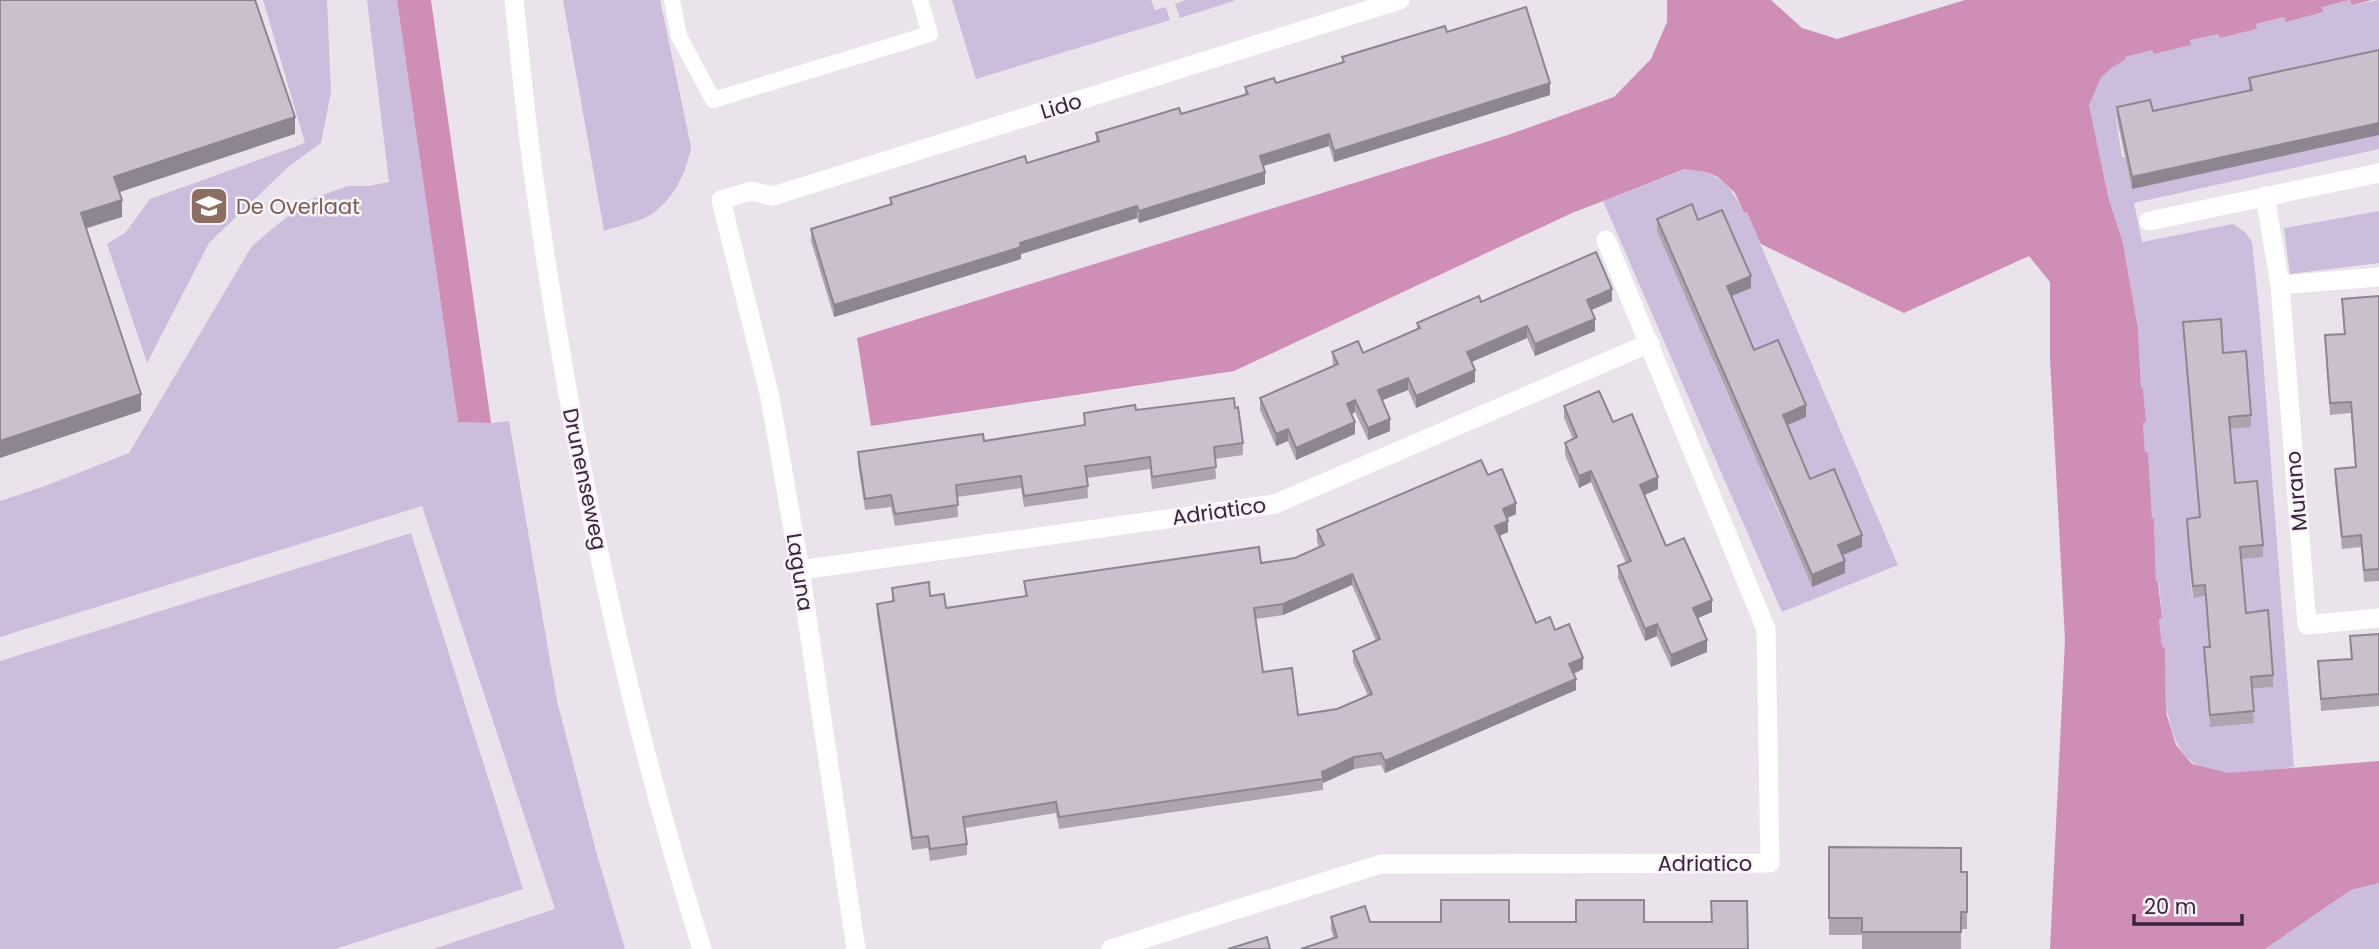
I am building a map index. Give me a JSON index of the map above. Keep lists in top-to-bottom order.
{
  "streets": {
    "street": [
      "Lido",
      "Drunenseweg",
      "Murano",
      "Adriatico",
      "Laguna"
    ]
  },
  "crossings": [
    ["Lido", "Laguna"],
    ["Adriatico", "Laguna"]
  ],
  "places": {
    "school or university": ["De Overlaat"]
  },
  "scale_bar": "20 m"
}
